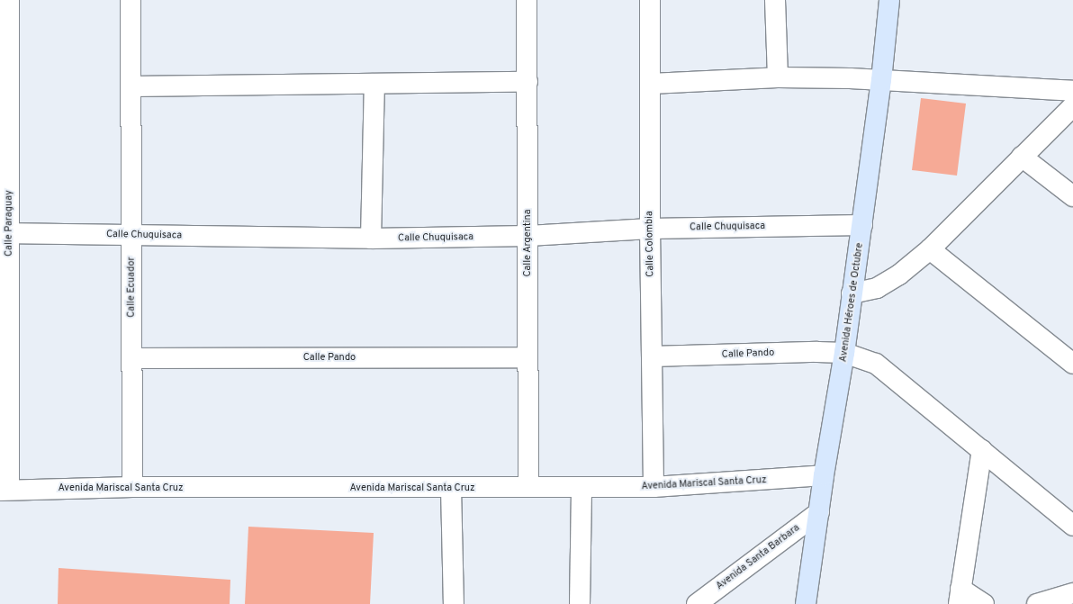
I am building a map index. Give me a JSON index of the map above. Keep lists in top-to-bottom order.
{
  "streets": {
    "street": [
      "Calle Paraguay",
      "Calle Chuquisaca",
      "Calle Argentina",
      "Calle Colombia",
      "Calle Ecuador",
      "Avenida Héroes de Octubre",
      "Calle Pando",
      "Avenida Mariscal Santa Cruz",
      "Avenida Santa Barbara"
    ]
  },
  "crossings": [
    ["Calle Paraguay", "Calle Chuquisaca"],
    ["Calle Paraguay", "Avenida Mariscal Santa Cruz"],
    ["Calle Chuquisaca", "Calle Argentina"],
    ["Calle Chuquisaca", "Calle Colombia"],
    ["Calle Chuquisaca", "Calle Ecuador"],
    ["Calle Chuquisaca", "Avenida Héroes de Octubre"],
    ["Calle Argentina", "Calle Pando"],
    ["Calle Argentina", "Avenida Mariscal Santa Cruz"],
    ["Calle Colombia", "Calle Pando"],
    ["Calle Colombia", "Avenida Mariscal Santa Cruz"],
    ["Calle Ecuador", "Calle Pando"],
    ["Calle Ecuador", "Avenida Mariscal Santa Cruz"],
    ["Avenida Héroes de Octubre", "Calle Pando"],
    ["Avenida Héroes de Octubre", "Avenida Mariscal Santa Cruz"],
    ["Avenida Héroes de Octubre", "Avenida Santa Barbara"]
  ]
}
